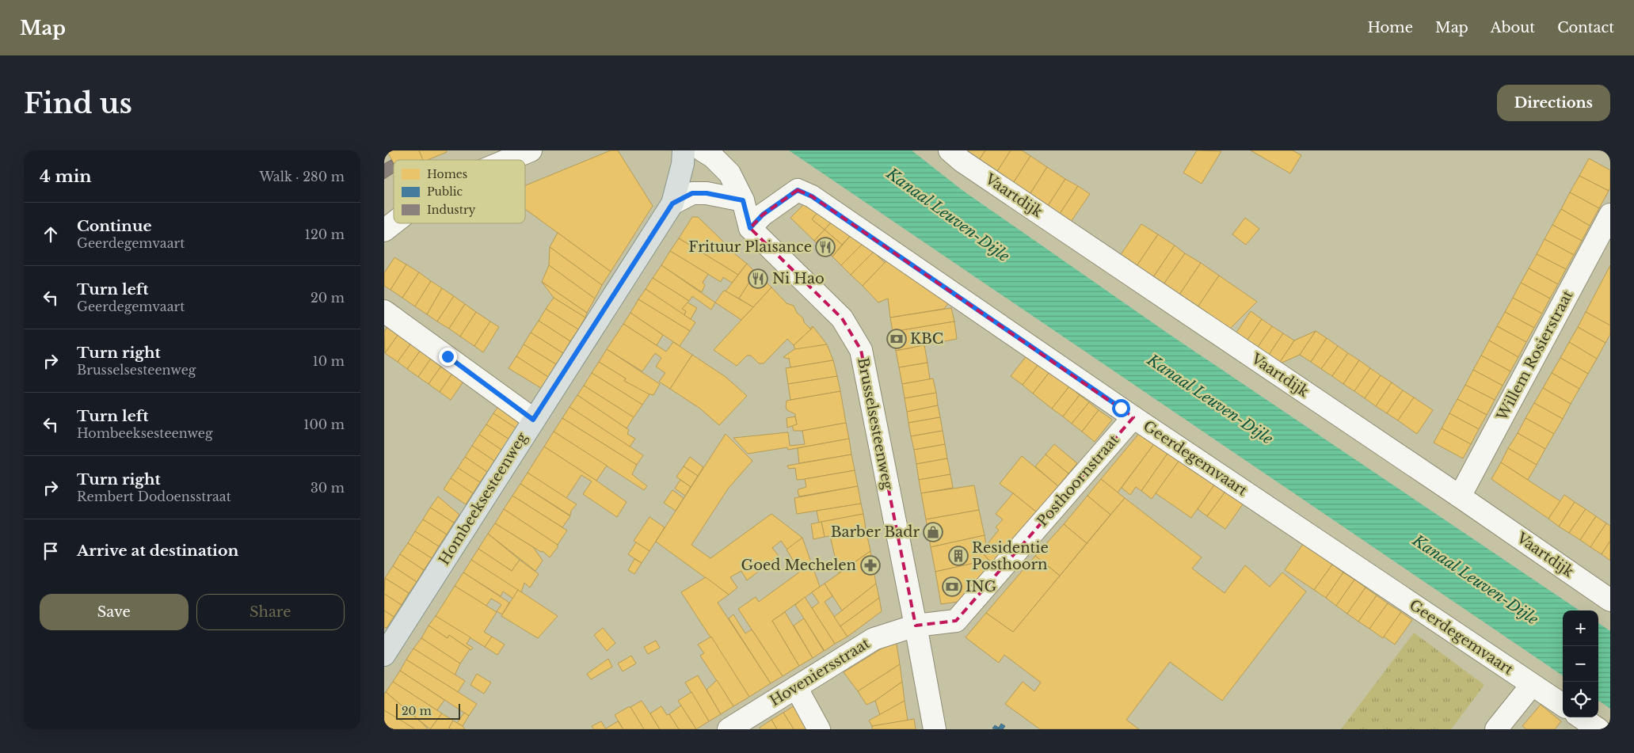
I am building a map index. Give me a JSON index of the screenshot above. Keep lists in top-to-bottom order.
{
  "streets": {
    "main road": ["Hombeeksesteenweg"],
    "street": [
      "Vaartdijk",
      "Willem Rosierstraat",
      "Brusselsesteenweg",
      "Geerdegemvaart",
      "Posthoornstraat",
      "Hoveniersstraat"
    ]
  },
  "crossings": [
    ["Vaartdijk", "Willem Rosierstraat"],
    ["Brusselsesteenweg", "Geerdegemvaart"],
    ["Brusselsesteenweg", "Posthoornstraat"],
    ["Brusselsesteenweg", "Hoveniersstraat"],
    ["Geerdegemvaart", "Posthoornstraat"],
    ["Posthoornstraat", "Hoveniersstraat"]
  ],
  "water": ["Kanaal Leuven-Dijle"],
  "places": {
    "restaurant": ["Frituur Plaisance", "Ni Hao"],
    "bank": ["KBC", "ING"],
    "shop": ["Barber Badr"],
    "building": ["Residentie Posthoorn"],
    "pharmacy": ["Goed Mechelen"]
  },
  "legend": ["Homes", "Public", "Industry"],
  "scale_bar": "20 m",
  "page": {
    "header": "Map",
    "nav": [
      "Home",
      "Map",
      "About",
      "Contact"
    ],
    "buttons": [
      "Directions",
      ["Save", "Share"]
    ],
    "title": "Find us",
    "heading": ["4 min", "Walk · 280 m"],
    "list": [
      ["Continue", "Geerdegemvaart", "120 m"],
      ["Turn left", "Geerdegemvaart", "20 m"],
      ["Turn right", "Brusselsesteenweg", "10 m"],
      ["Turn left", "Hombeeksesteenweg", "100 m"],
      ["Turn right", "Rembert Dodoensstraat", "30 m"],
      "Arrive at destination"
    ],
    "map_buttons": ["+", "−"],
    "scale": "20 m"
  }
}
